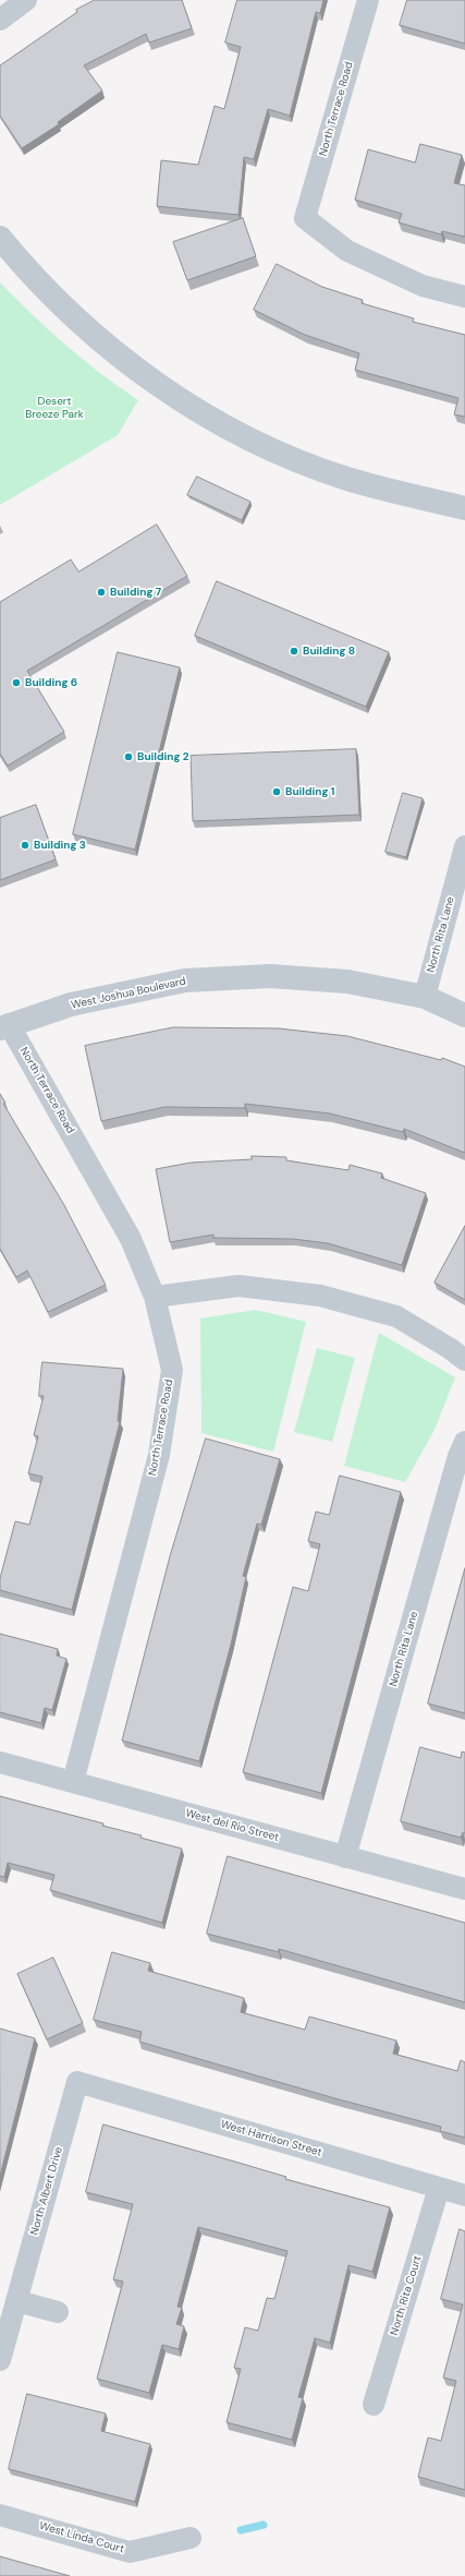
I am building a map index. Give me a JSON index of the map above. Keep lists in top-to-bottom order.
{
  "streets": {
    "street": [
      "North Terrace Road",
      "North Rita Lane",
      "West Joshua Boulevard",
      "West del Rio Street",
      "West Harrison Street",
      "North Albert Drive",
      "North Rita Court",
      "West Linda Court"
    ]
  },
  "crossings": [
    ["North Terrace Road", "West Joshua Boulevard"],
    ["North Terrace Road", "West del Rio Street"],
    ["North Rita Lane", "West Joshua Boulevard"],
    ["North Rita Lane", "West del Rio Street"],
    ["West Harrison Street", "North Albert Drive"],
    ["West Harrison Street", "North Rita Court"]
  ],
  "parks": ["Desert Breeze Park"],
  "places": [
    "Building 7",
    "Building 8",
    "Building 6",
    "Building 2",
    "Building 1",
    "Building 3"
  ]
}
